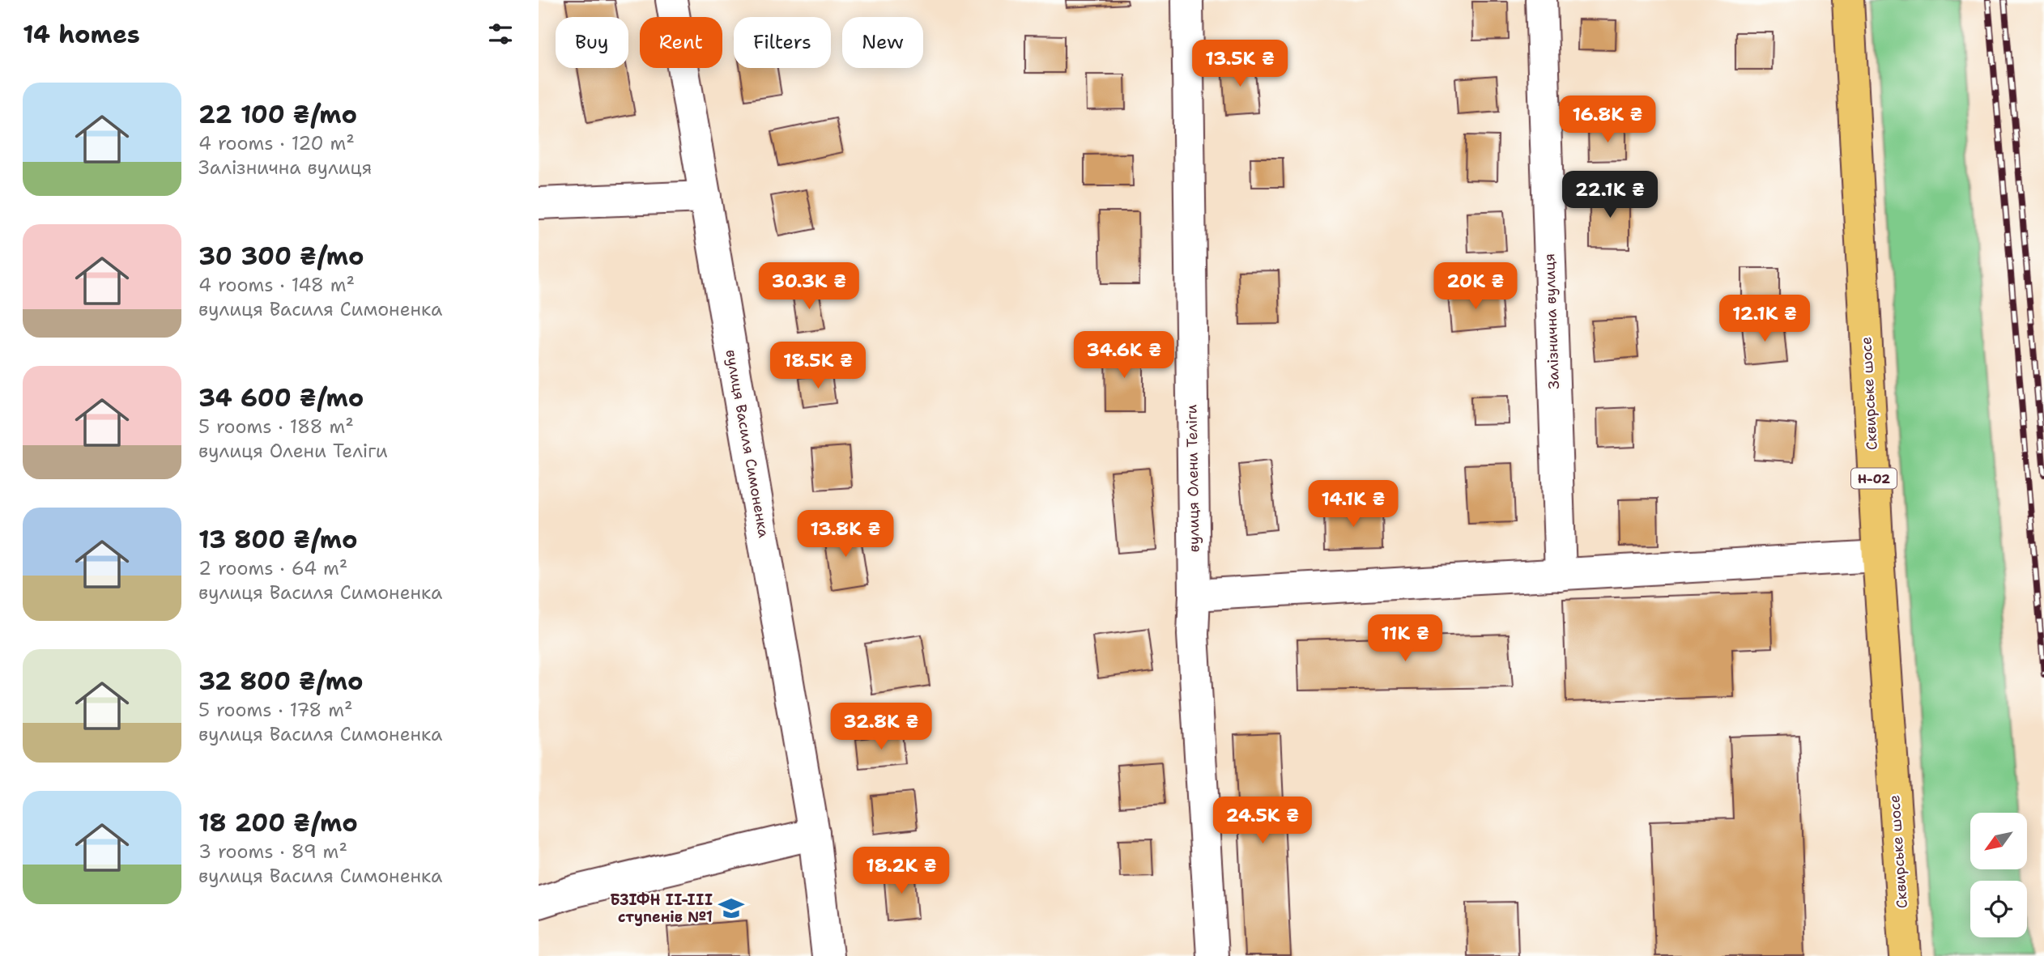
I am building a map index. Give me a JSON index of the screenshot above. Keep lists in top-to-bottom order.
{
  "streets": {
    "main road": ["Сквирське шосе", "Н-02"],
    "street": ["Залізнична вулиця", "вулиця Василя Симоненка", "вулиця Олени Теліги"]
  },
  "places": {
    "school or university": ["БЗІФН ІІ-ІІІ ступенів №1"]
  },
  "north": "bottom left",
  "page": {
    "heading": "14 homes",
    "chip": [
      "Buy",
      "Rent",
      "Filters",
      "New"
    ],
    "price": [
      "13.5K ₴",
      "16.8K ₴",
      "22.1K ₴",
      "30.3K ₴",
      "20K ₴",
      "12.1K ₴",
      "34.6K ₴",
      "18.5K ₴",
      "14.1K ₴",
      "13.8K ₴",
      "11K ₴",
      "32.8K ₴",
      "24.5K ₴",
      "18.2K ₴"
    ],
    "list": [
      {
        "name": "22 100 ₴/mo",
        "note": "4 rooms · 120 m² · Залізнична вулиця"
      },
      {
        "name": "30 300 ₴/mo",
        "note": "4 rooms · 148 m² · вулиця Василя Симоненка"
      },
      {
        "name": "34 600 ₴/mo",
        "note": "5 rooms · 188 m² · вулиця Олени Теліги"
      },
      {
        "name": "13 800 ₴/mo",
        "note": "2 rooms · 64 m² · вулиця Василя Симоненка"
      },
      {
        "name": "32 800 ₴/mo",
        "note": "5 rooms · 178 m² · вулиця Василя Симоненка"
      },
      {
        "name": "18 200 ₴/mo",
        "note": "3 rooms · 89 m² · вулиця Василя Симоненка"
      }
    ]
  }
}
